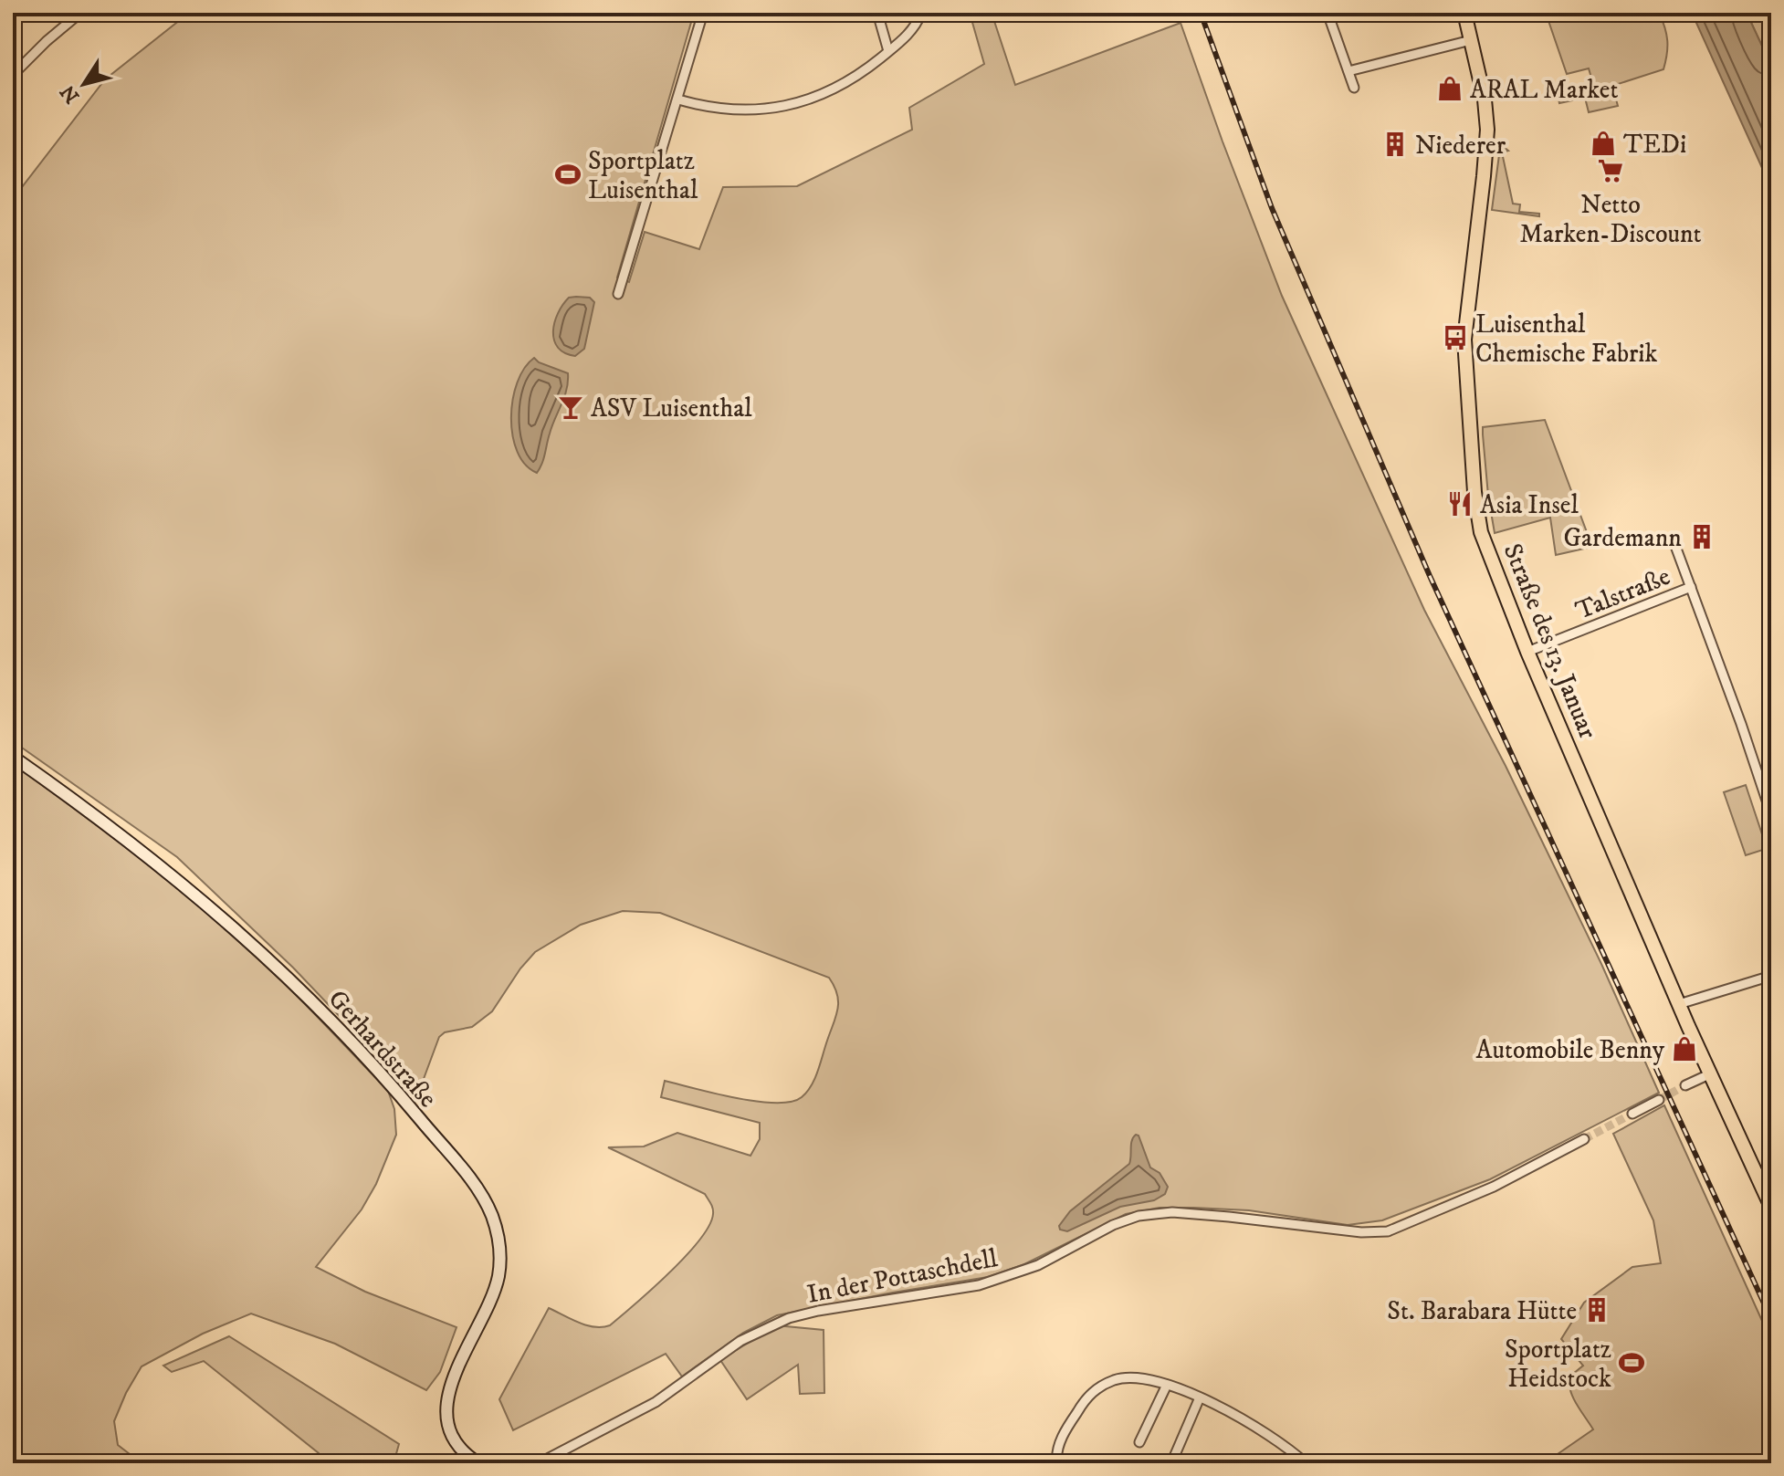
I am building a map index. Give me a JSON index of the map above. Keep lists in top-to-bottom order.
{
  "streets": {
    "main road": ["Straße des 13. Januar"],
    "street": ["Talstraße", "Gerhardstraße", "In der Pottaschdell"]
  },
  "crossings": [
    ["Talstraße", "Straße des 13. Januar"]
  ],
  "places": {
    "shop": ["ARAL Market", "TEDi", "Automobile Benny"],
    "building": ["Niederer", "Gardemann", "St. Barabara Hütte"],
    "supermarket": ["Netto Marken-Discount"],
    "sports": ["Sportplatz Luisenthal", "Sportplatz Heidstock"],
    "bus stop": ["Luisenthal Chemische Fabrik"],
    "bar": ["ASV Luisenthal"],
    "restaurant": ["Asia Insel"]
  },
  "north": "bottom left"
}
